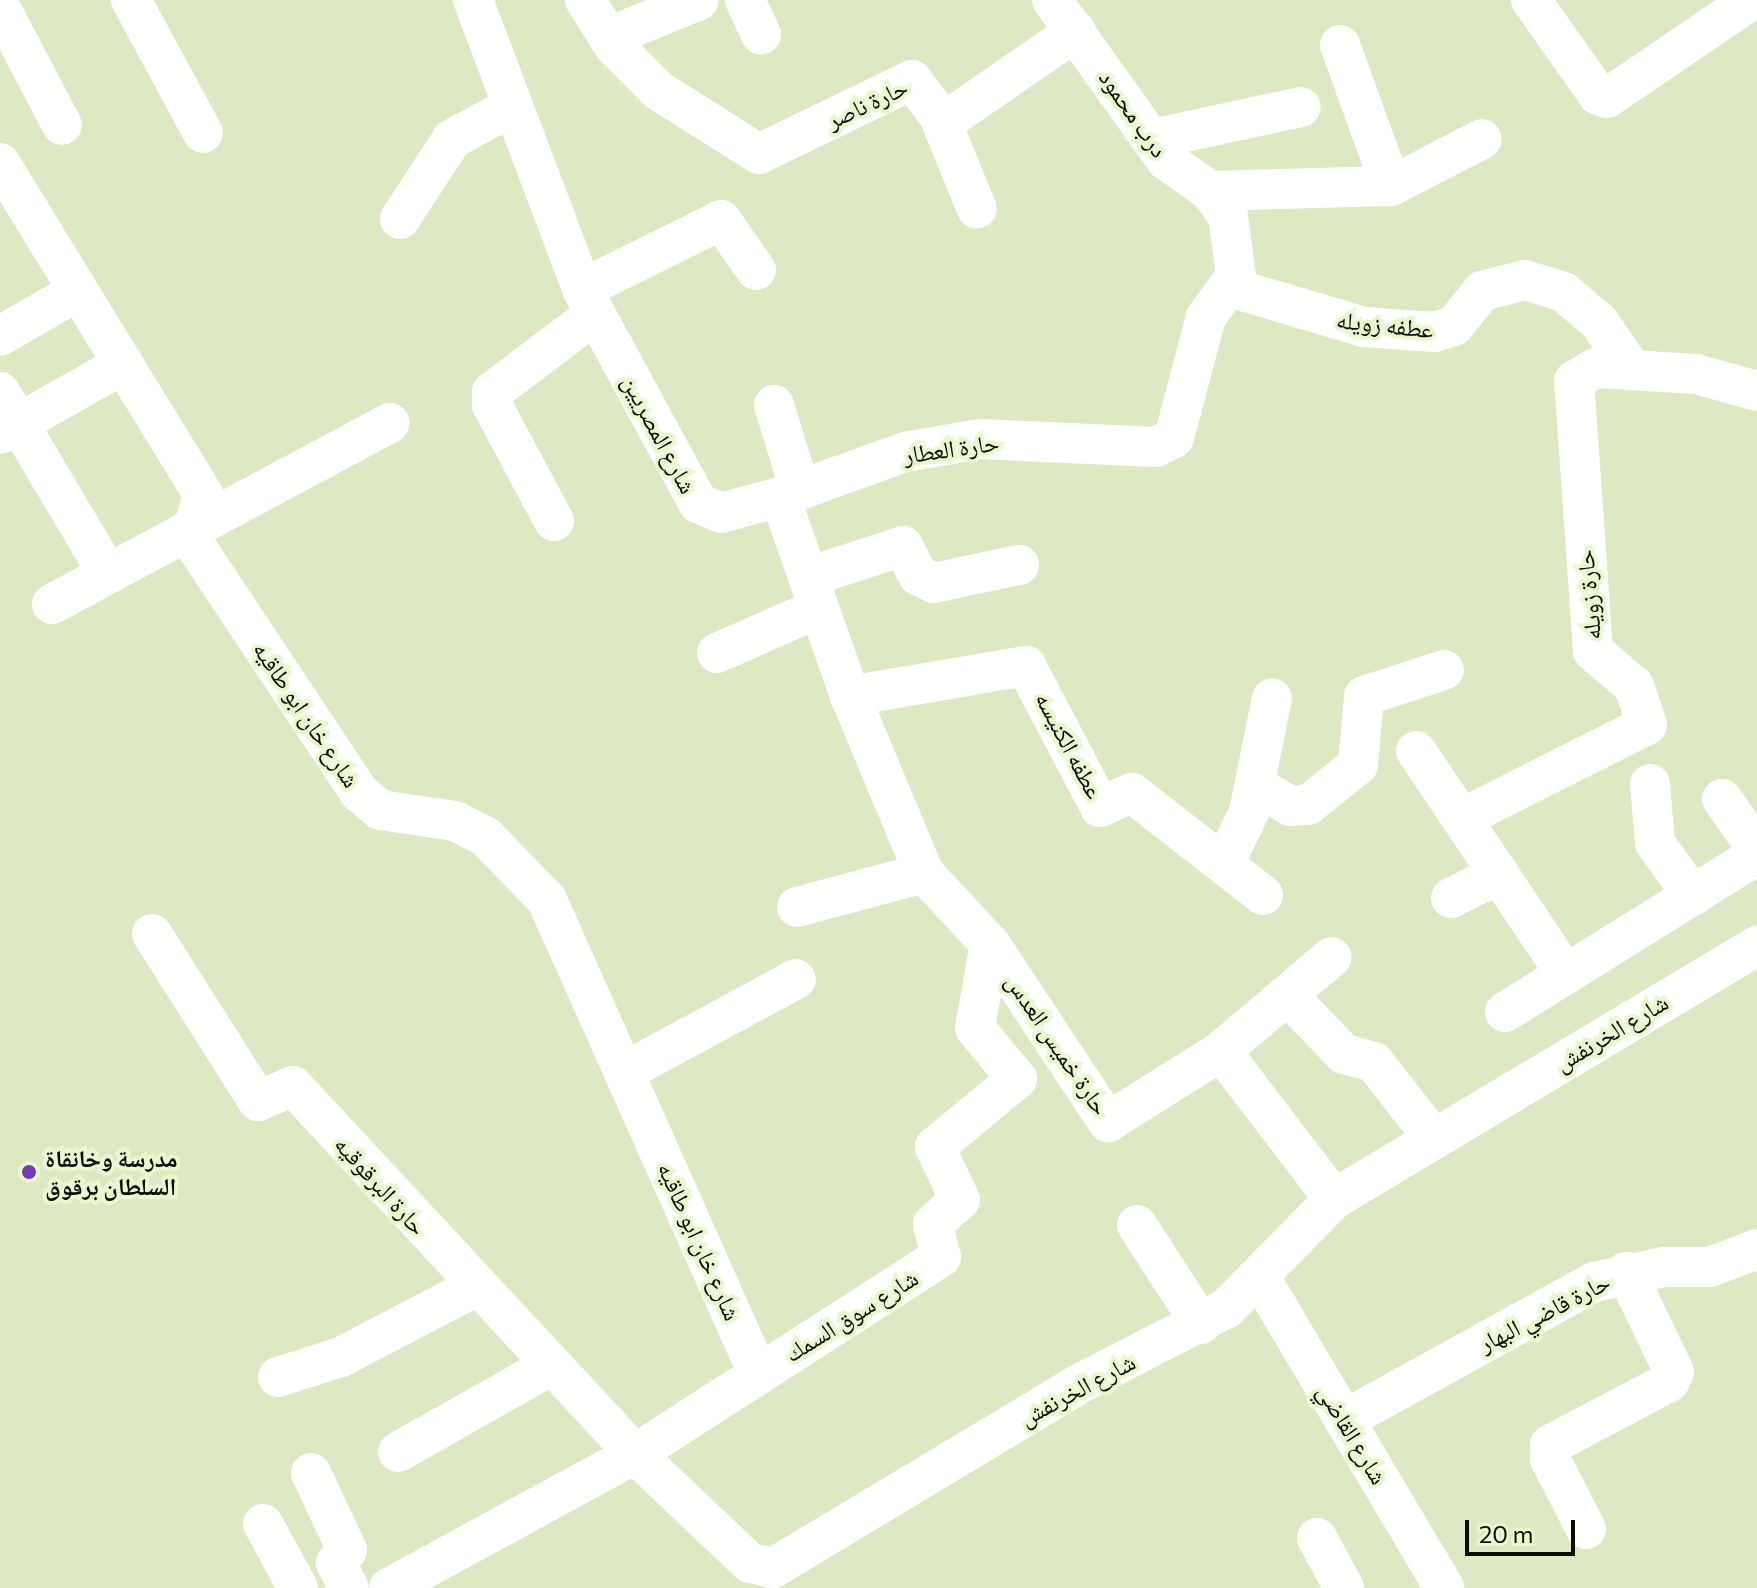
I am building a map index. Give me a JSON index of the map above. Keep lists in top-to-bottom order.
{
  "streets": {
    "street": [
      "حارة ناصر",
      "درب محمود",
      "عطفه زويله",
      "شارع المصريين",
      "حارة العطار",
      "حارة زويله",
      "شارع خان ابو طاقيه",
      "عطفه الكنيسه",
      "شارع الخرنفش",
      "حارة خميس العدس",
      "حارة البرقوقيه",
      "حارة قاضي البهار",
      "شارع سوق السمك",
      "شارع القاضي"
    ]
  },
  "crossings": [
    ["حارة ناصر", "درب محمود"],
    ["درب محمود", "عطفه زويله"],
    ["درب محمود", "حارة العطار"],
    ["عطفه زويله", "حارة زويله"],
    ["شارع المصريين", "حارة العطار"],
    ["شارع خان ابو طاقيه", "شارع سوق السمك"],
    ["شارع الخرنفش", "حارة البرقوقيه"],
    ["شارع الخرنفش", "شارع سوق السمك"],
    ["شارع الخرنفش", "شارع القاضي"],
    ["حارة خميس العدس", "شارع سوق السمك"],
    ["حارة البرقوقيه", "شارع سوق السمك"],
    ["حارة قاضي البهار", "شارع القاضي"]
  ],
  "places": ["مدرسة وخانقاة السلطان برقوق"],
  "scale_bar": "20 m"
}
